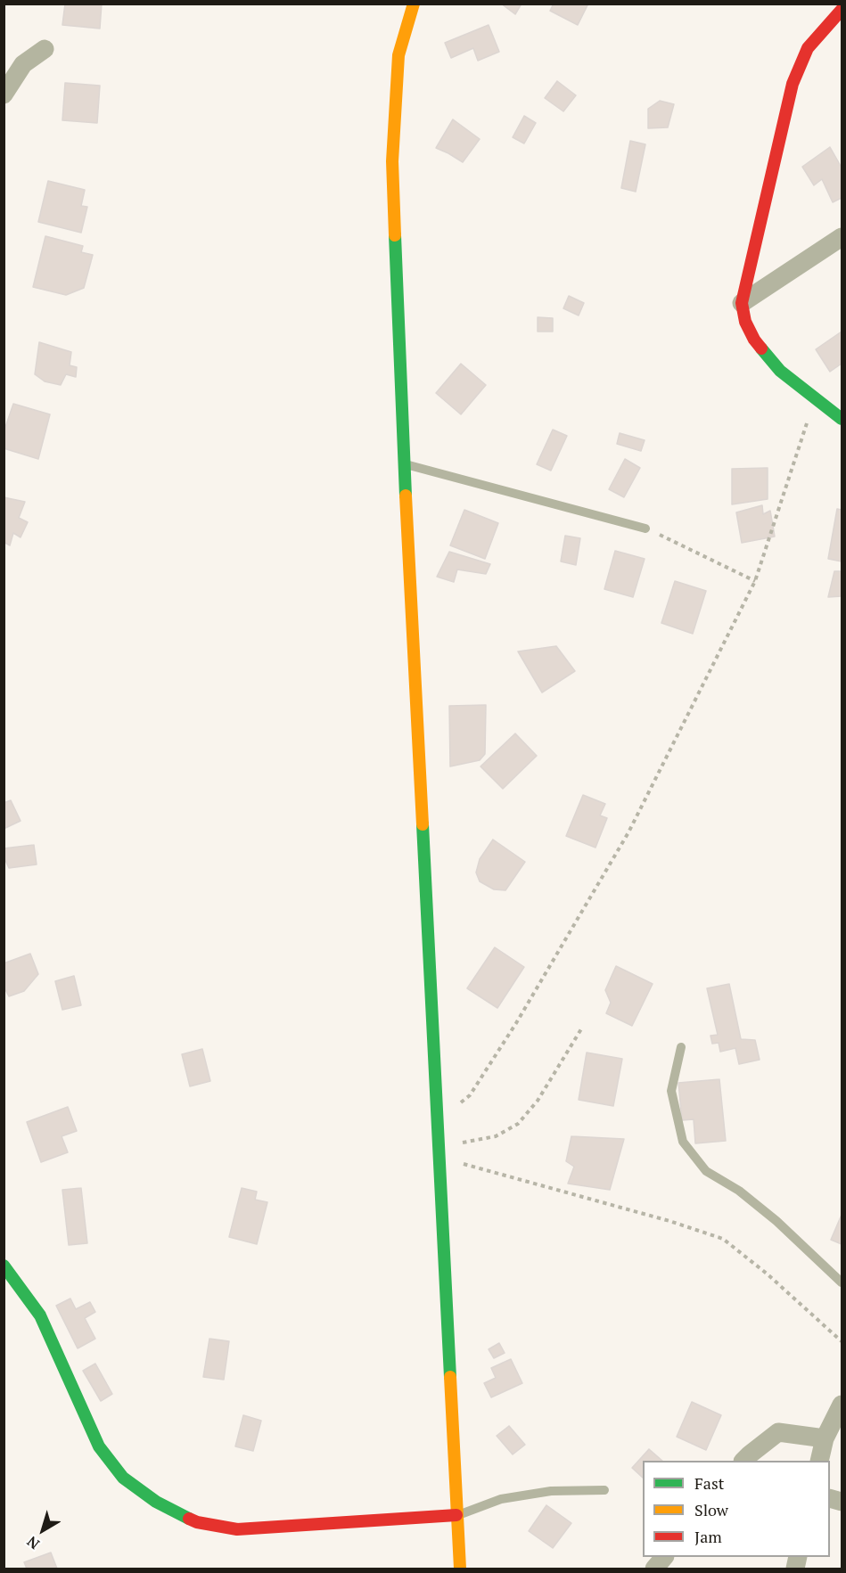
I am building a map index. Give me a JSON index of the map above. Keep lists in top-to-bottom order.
{
  "legend": ["Fast", "Slow", "Jam"],
  "north": "bottom left"
}
